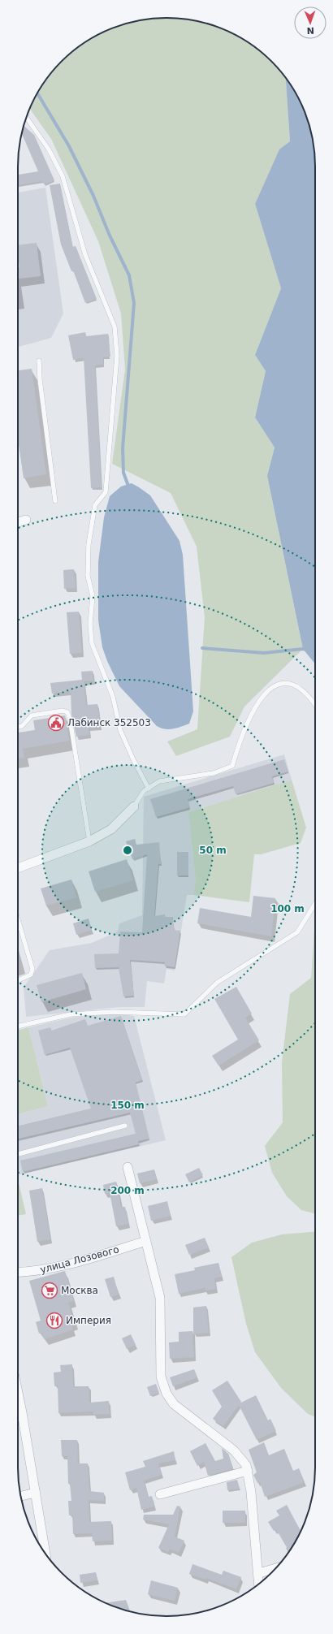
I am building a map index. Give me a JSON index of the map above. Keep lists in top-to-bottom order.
{
  "streets": {
    "street": ["улица Лозового"]
  },
  "places": {
    "public building": ["Лабинск 352503"],
    "supermarket": ["Москва"],
    "restaurant": ["Империя"]
  },
  "north": "bottom",
  "rings": [
    "50 m",
    "100 m",
    "150 m",
    "200 m"
  ]
}
